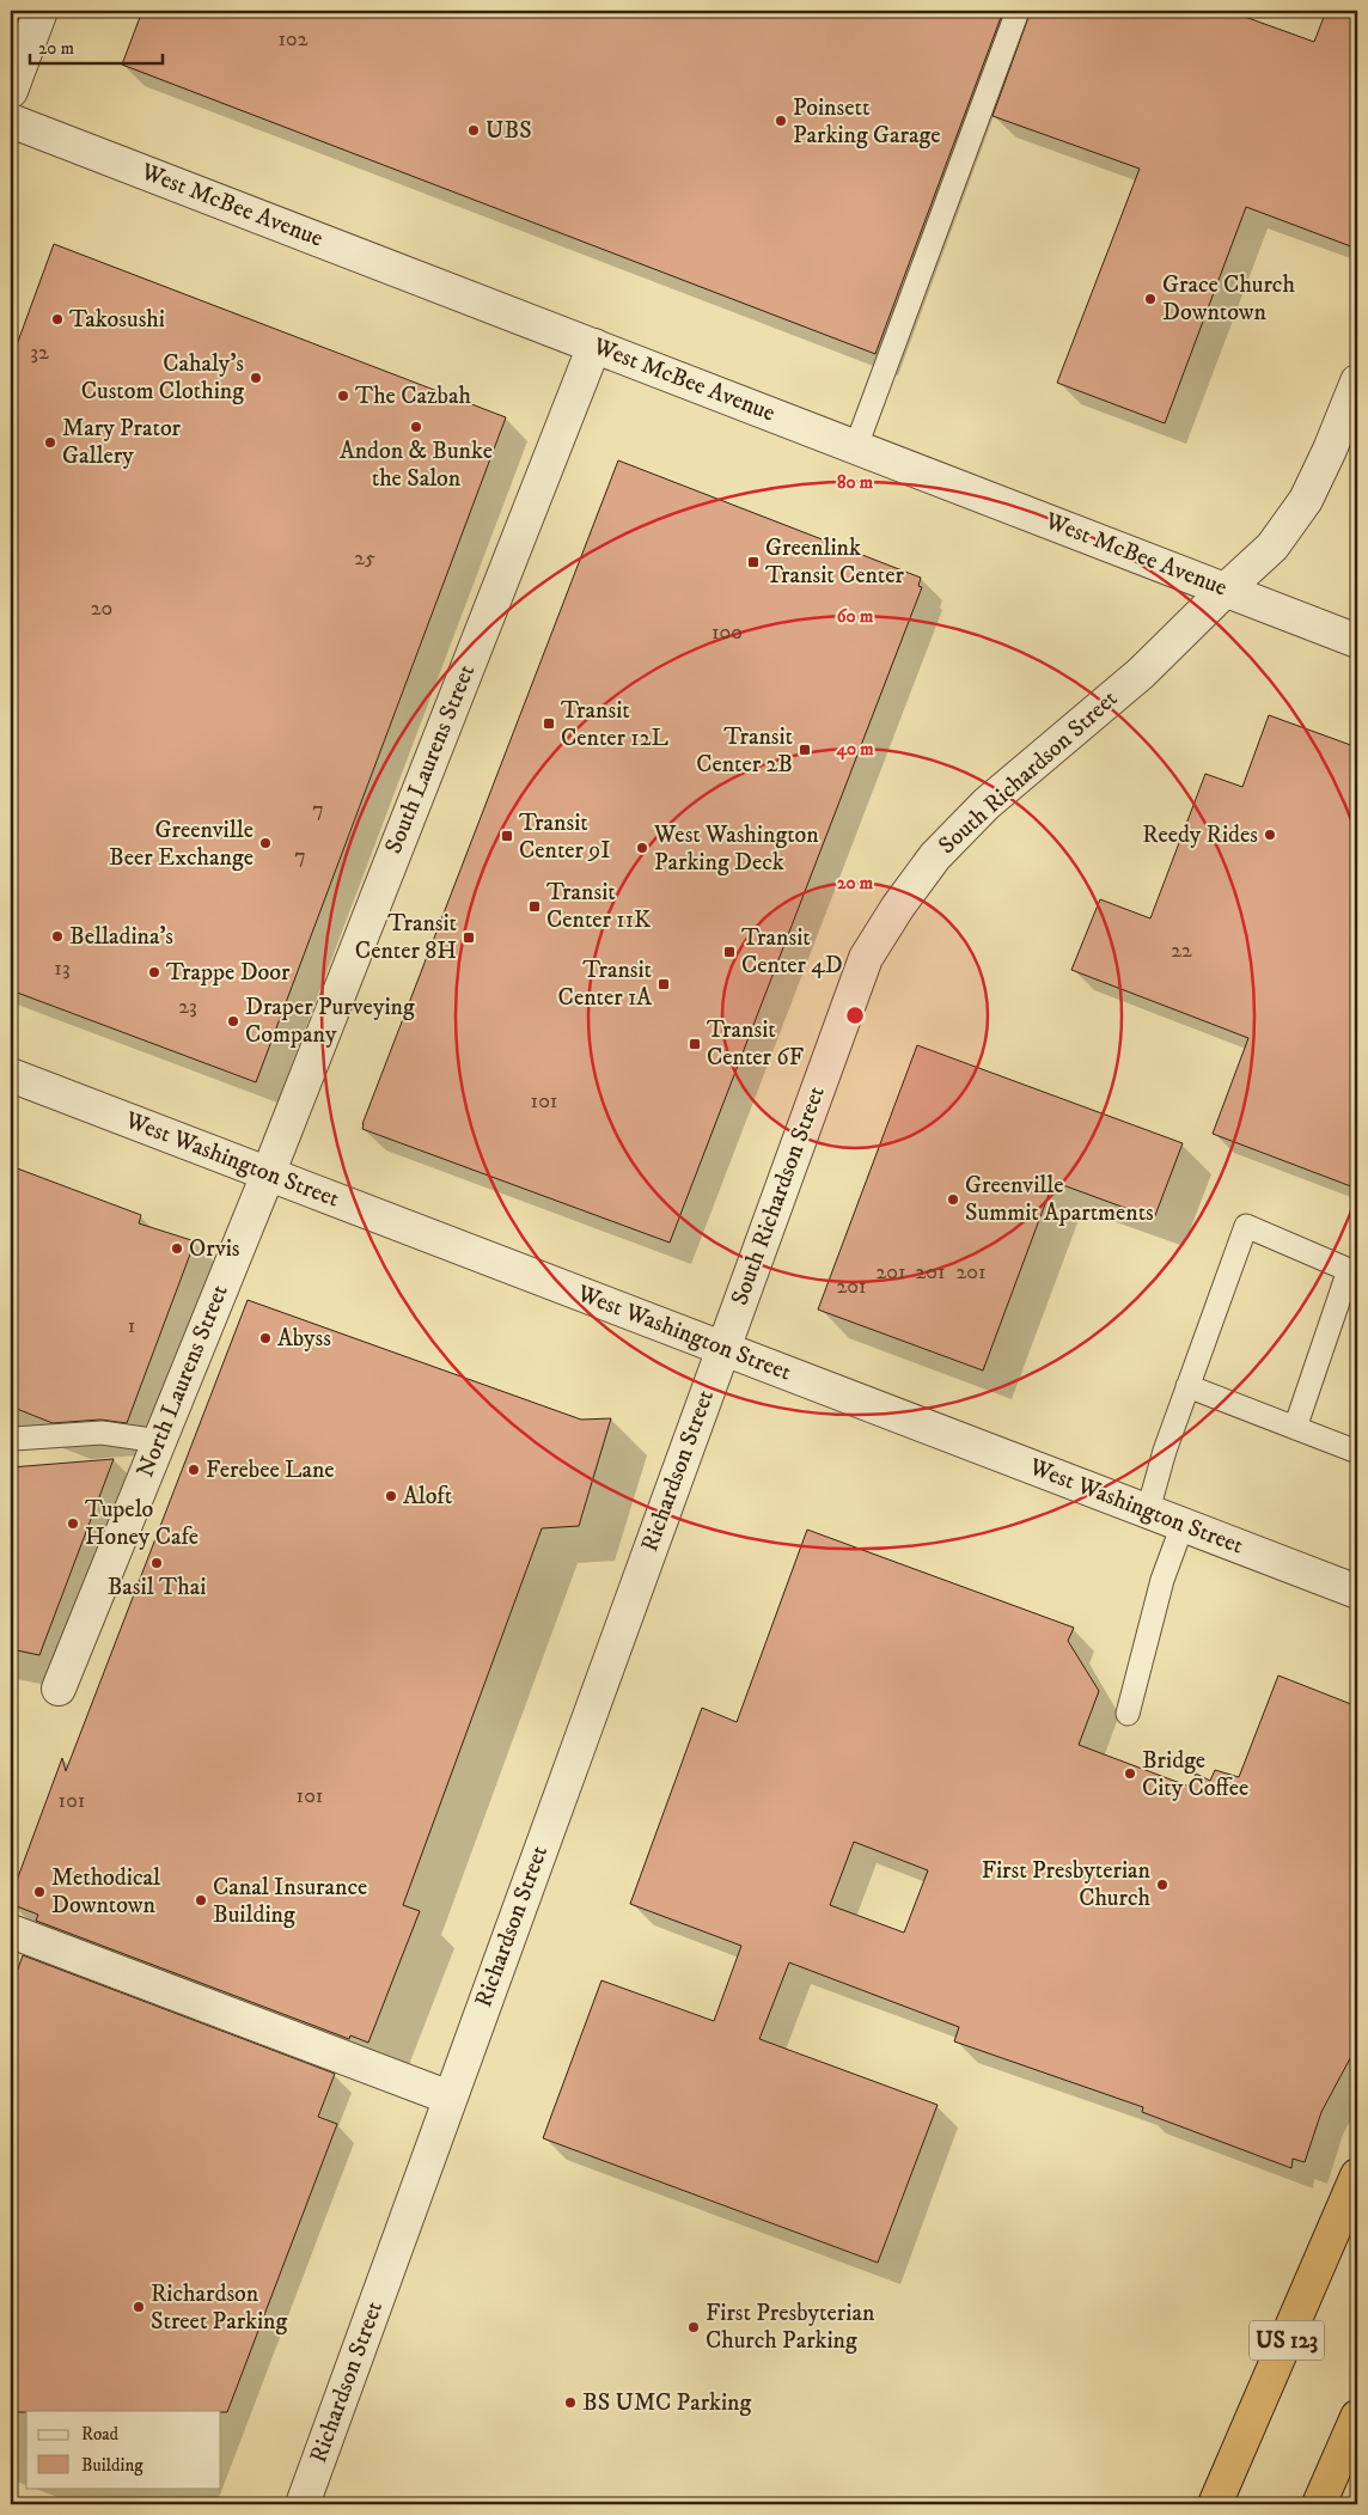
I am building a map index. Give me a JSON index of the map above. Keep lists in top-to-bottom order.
{
  "streets": {
    "highway": ["US 123"],
    "street": [
      "West McBee Avenue",
      "South Laurens Street",
      "South Richardson Street",
      "West Washington Street",
      "North Laurens Street",
      "Richardson Street"
    ]
  },
  "crossings": [
    ["West McBee Avenue", "South Laurens Street"],
    ["West McBee Avenue", "South Richardson Street"],
    ["South Laurens Street", "West Washington Street"],
    ["South Laurens Street", "North Laurens Street"],
    ["South Richardson Street", "West Washington Street"],
    ["South Richardson Street", "Richardson Street"],
    ["West Washington Street", "North Laurens Street"],
    ["West Washington Street", "Richardson Street"]
  ],
  "places": {
    "other": [
      "Poinsett Parking Garage",
      "UBS",
      "Grace Church Downtown",
      "Takosushi",
      "Cahaly's Custom Clothing",
      "The Cazbah",
      "Andon & Bunke the Salon",
      "Mary Prator Gallery",
      "Reedy Rides",
      "Greenville Beer Exchange",
      "West Washington Parking Deck",
      "Belladina's",
      "Trappe Door",
      "Draper Purveying Company",
      "Greenville Summit Apartments",
      "Orvis",
      "Abyss",
      "Ferebee Lane",
      "Aloft",
      "Tupelo Honey Cafe",
      "Basil Thai",
      "Bridge City Coffee",
      "First Presbyterian Church",
      "Methodical Downtown",
      "Canal Insurance Building",
      "Richardson Street Parking",
      "First Presbyterian Church Parking",
      "BS UMC Parking"
    ],
    "transit": [
      "Greenlink Transit Center",
      "Transit Center 12L",
      "Transit Center 2B",
      "Transit Center 9I",
      "Transit Center 11K",
      "Transit Center 8H",
      "Transit Center 4D",
      "Transit Center 1A",
      "Transit Center 6F"
    ]
  },
  "house_numbers": [
    "102",
    "32",
    "25",
    "20",
    "100",
    "7",
    "7",
    "22",
    "13",
    "23",
    "101",
    "201",
    "201",
    "201",
    "201",
    "1",
    "101",
    "101"
  ],
  "legend": ["Road", "Building"],
  "scale_bar": "20 m",
  "rings": [
    "80 m",
    "60 m",
    "40 m",
    "20 m"
  ]
}
